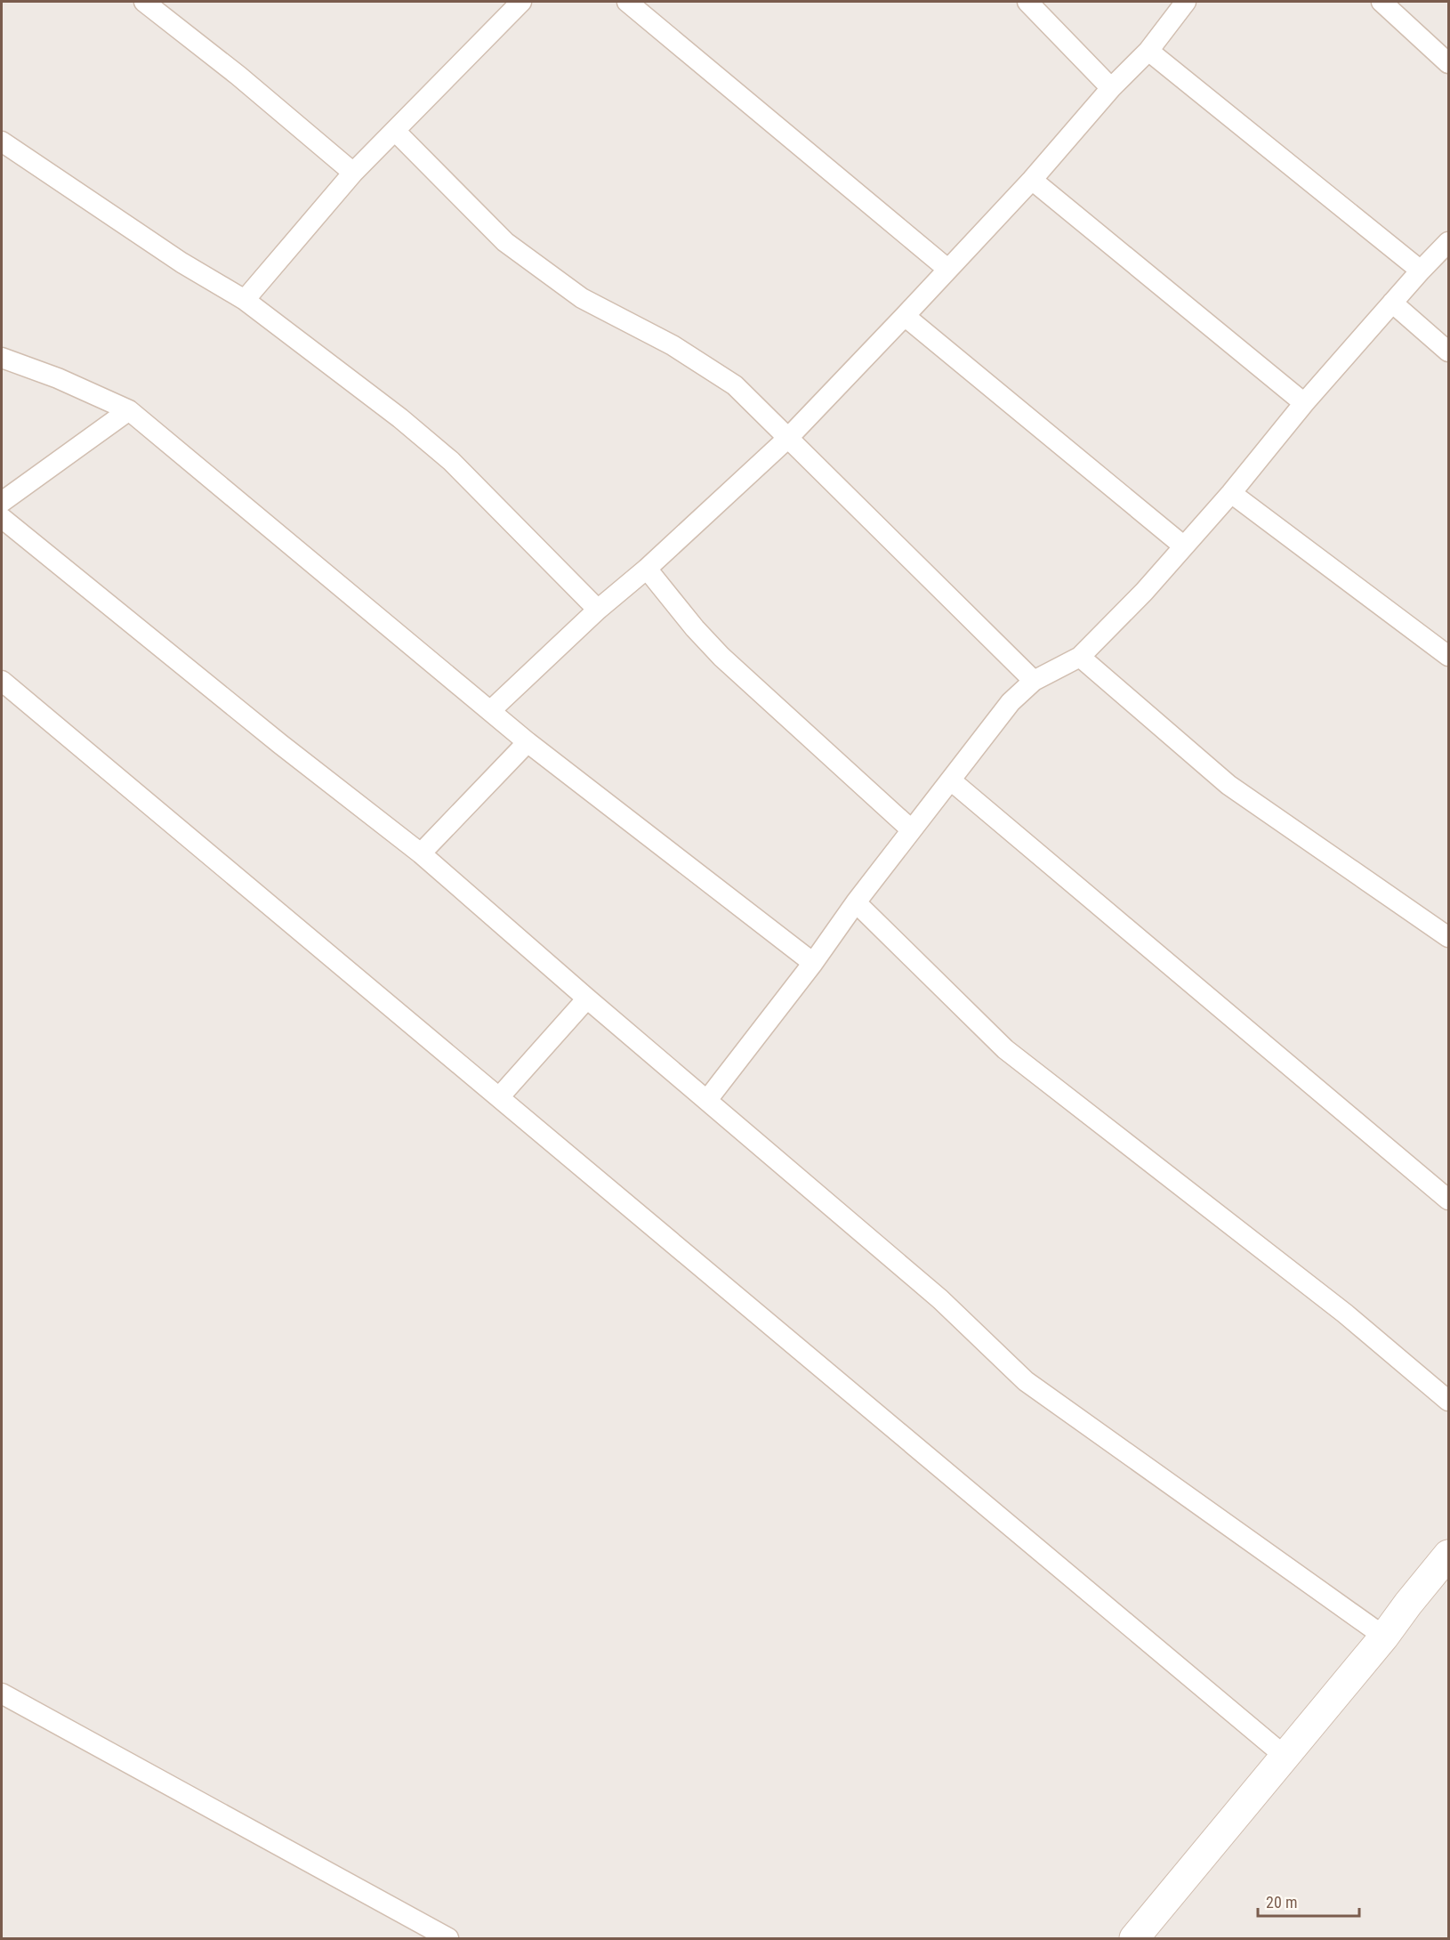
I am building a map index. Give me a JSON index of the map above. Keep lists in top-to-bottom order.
{
  "scale_bar": "20 m"
}
